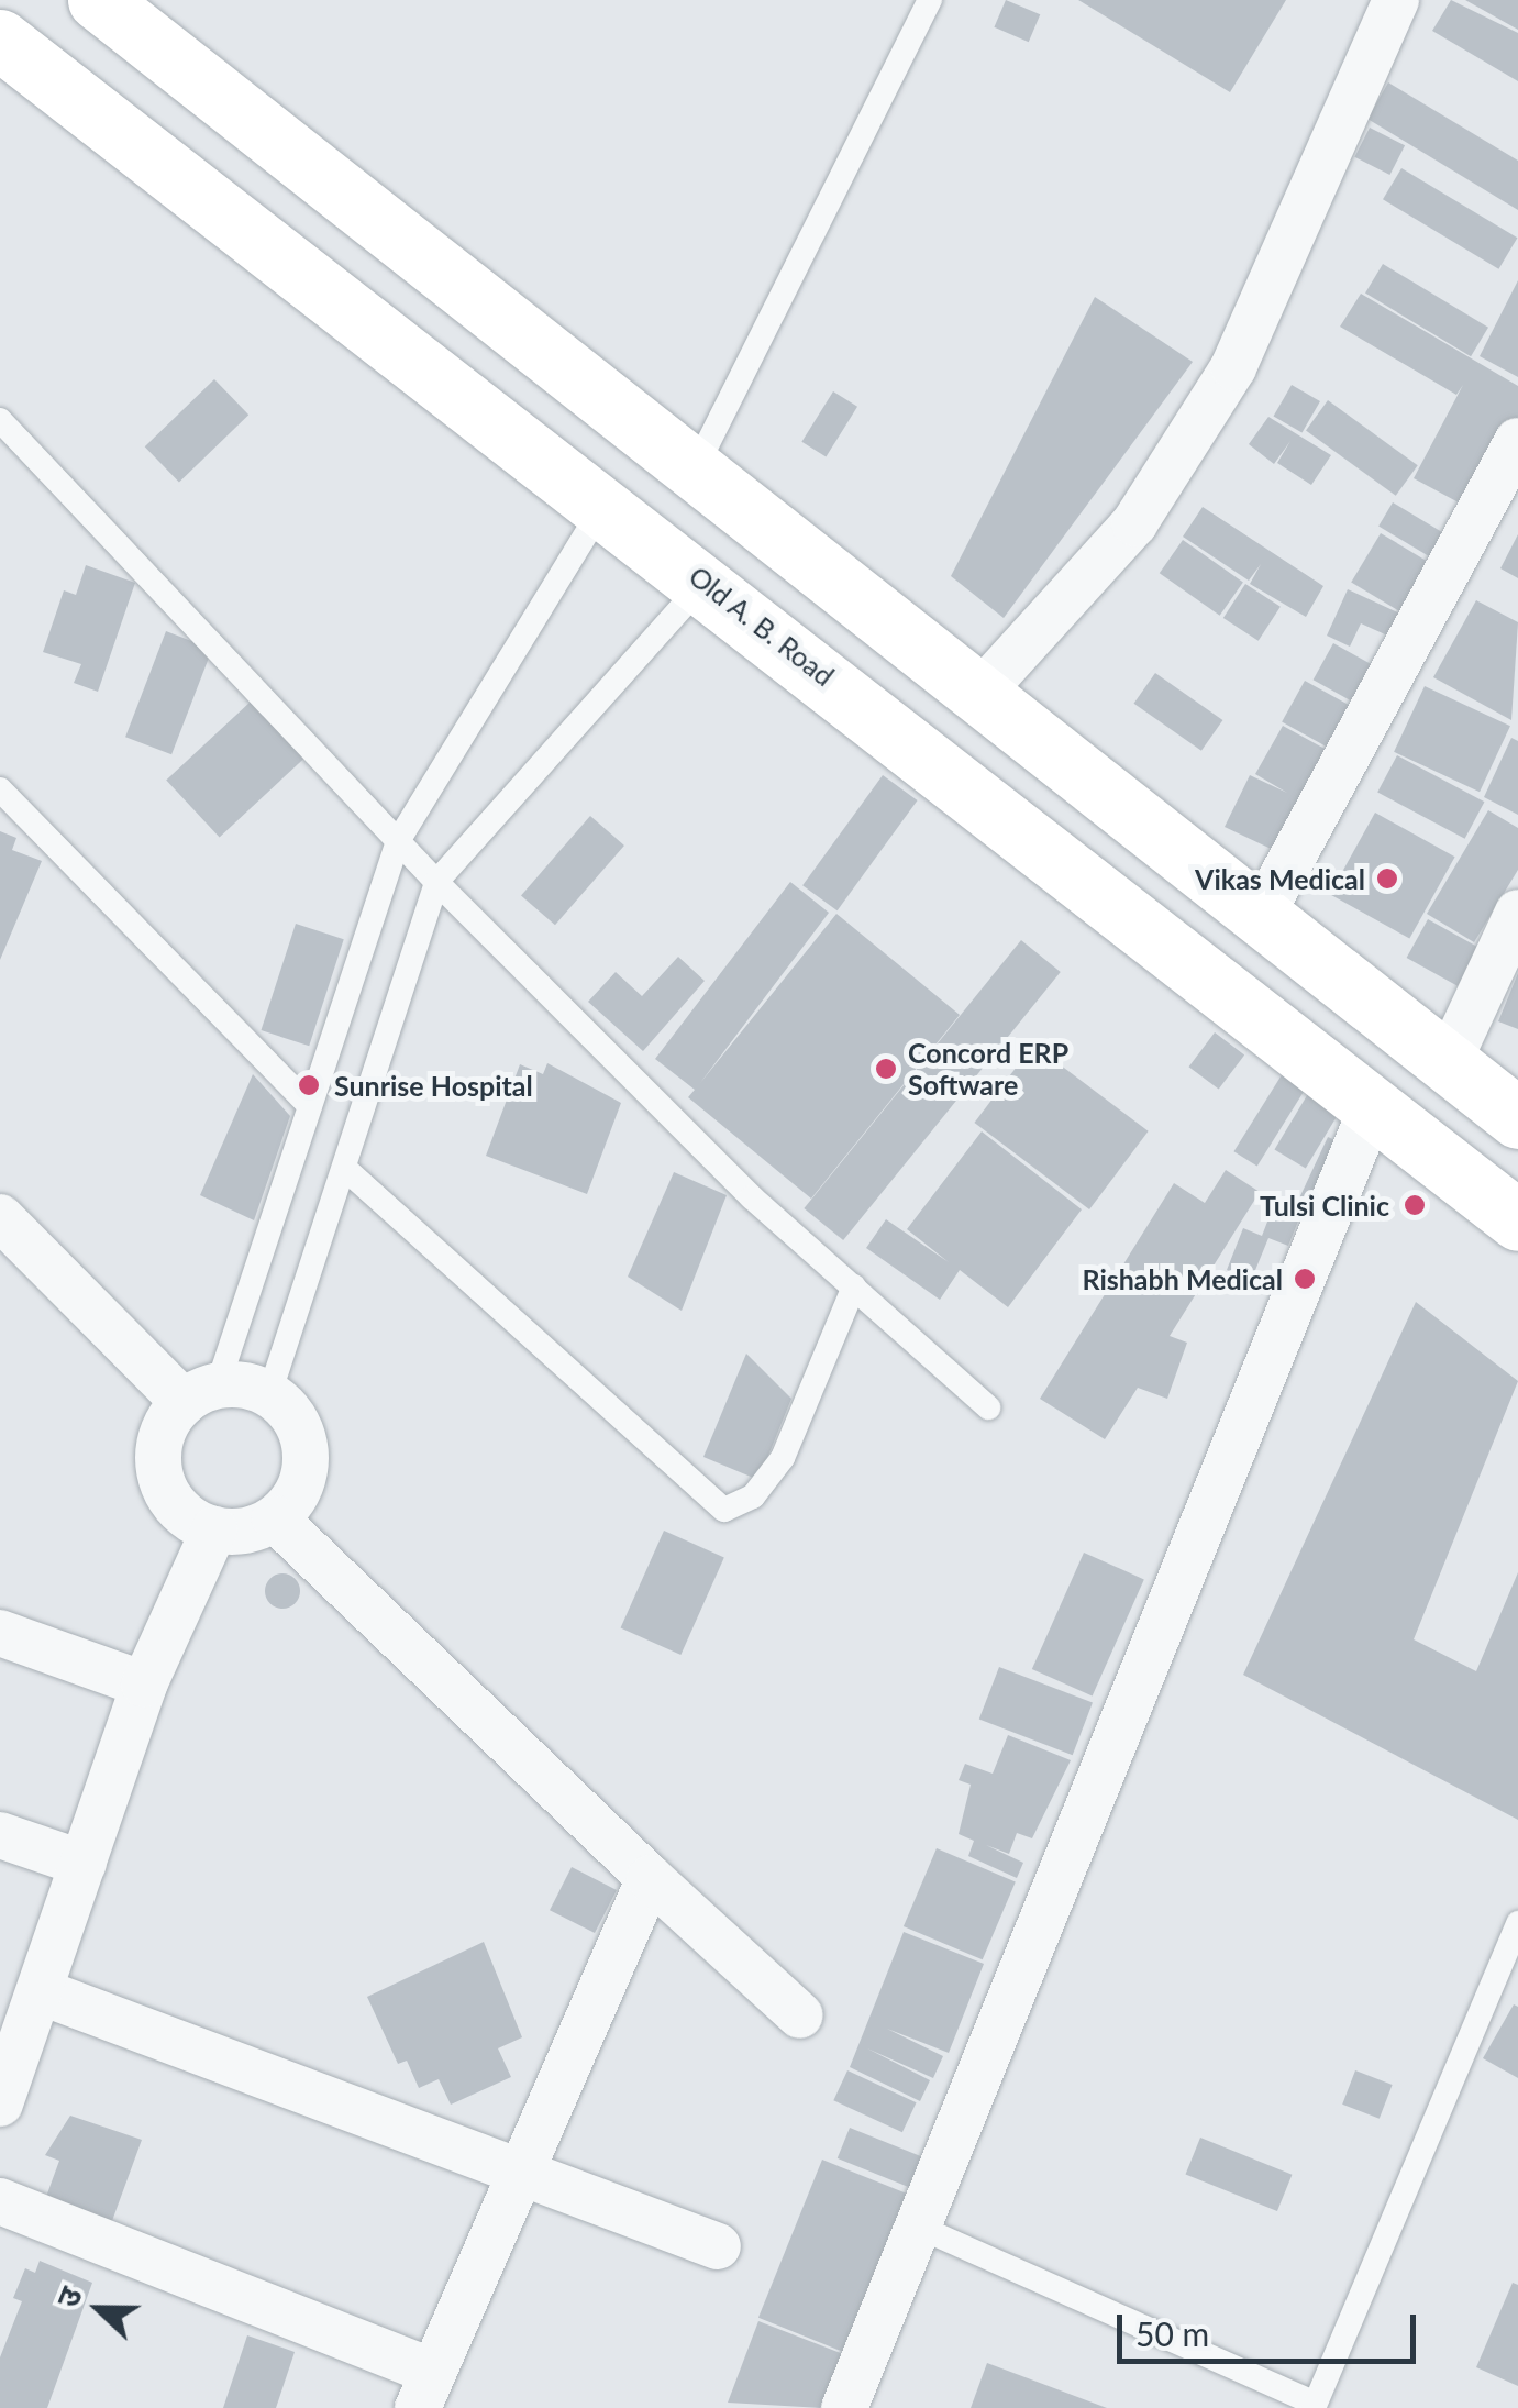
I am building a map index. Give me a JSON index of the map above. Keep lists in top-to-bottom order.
{
  "streets": {
    "main road": ["Old A. B. Road"]
  },
  "places": [
    "Vikas Medical",
    "Concord ERP Software",
    "Sunrise Hospital",
    "Tulsi Clinic",
    "Rishabh Medical"
  ],
  "scale_bar": "50 m",
  "north": "left"
}
